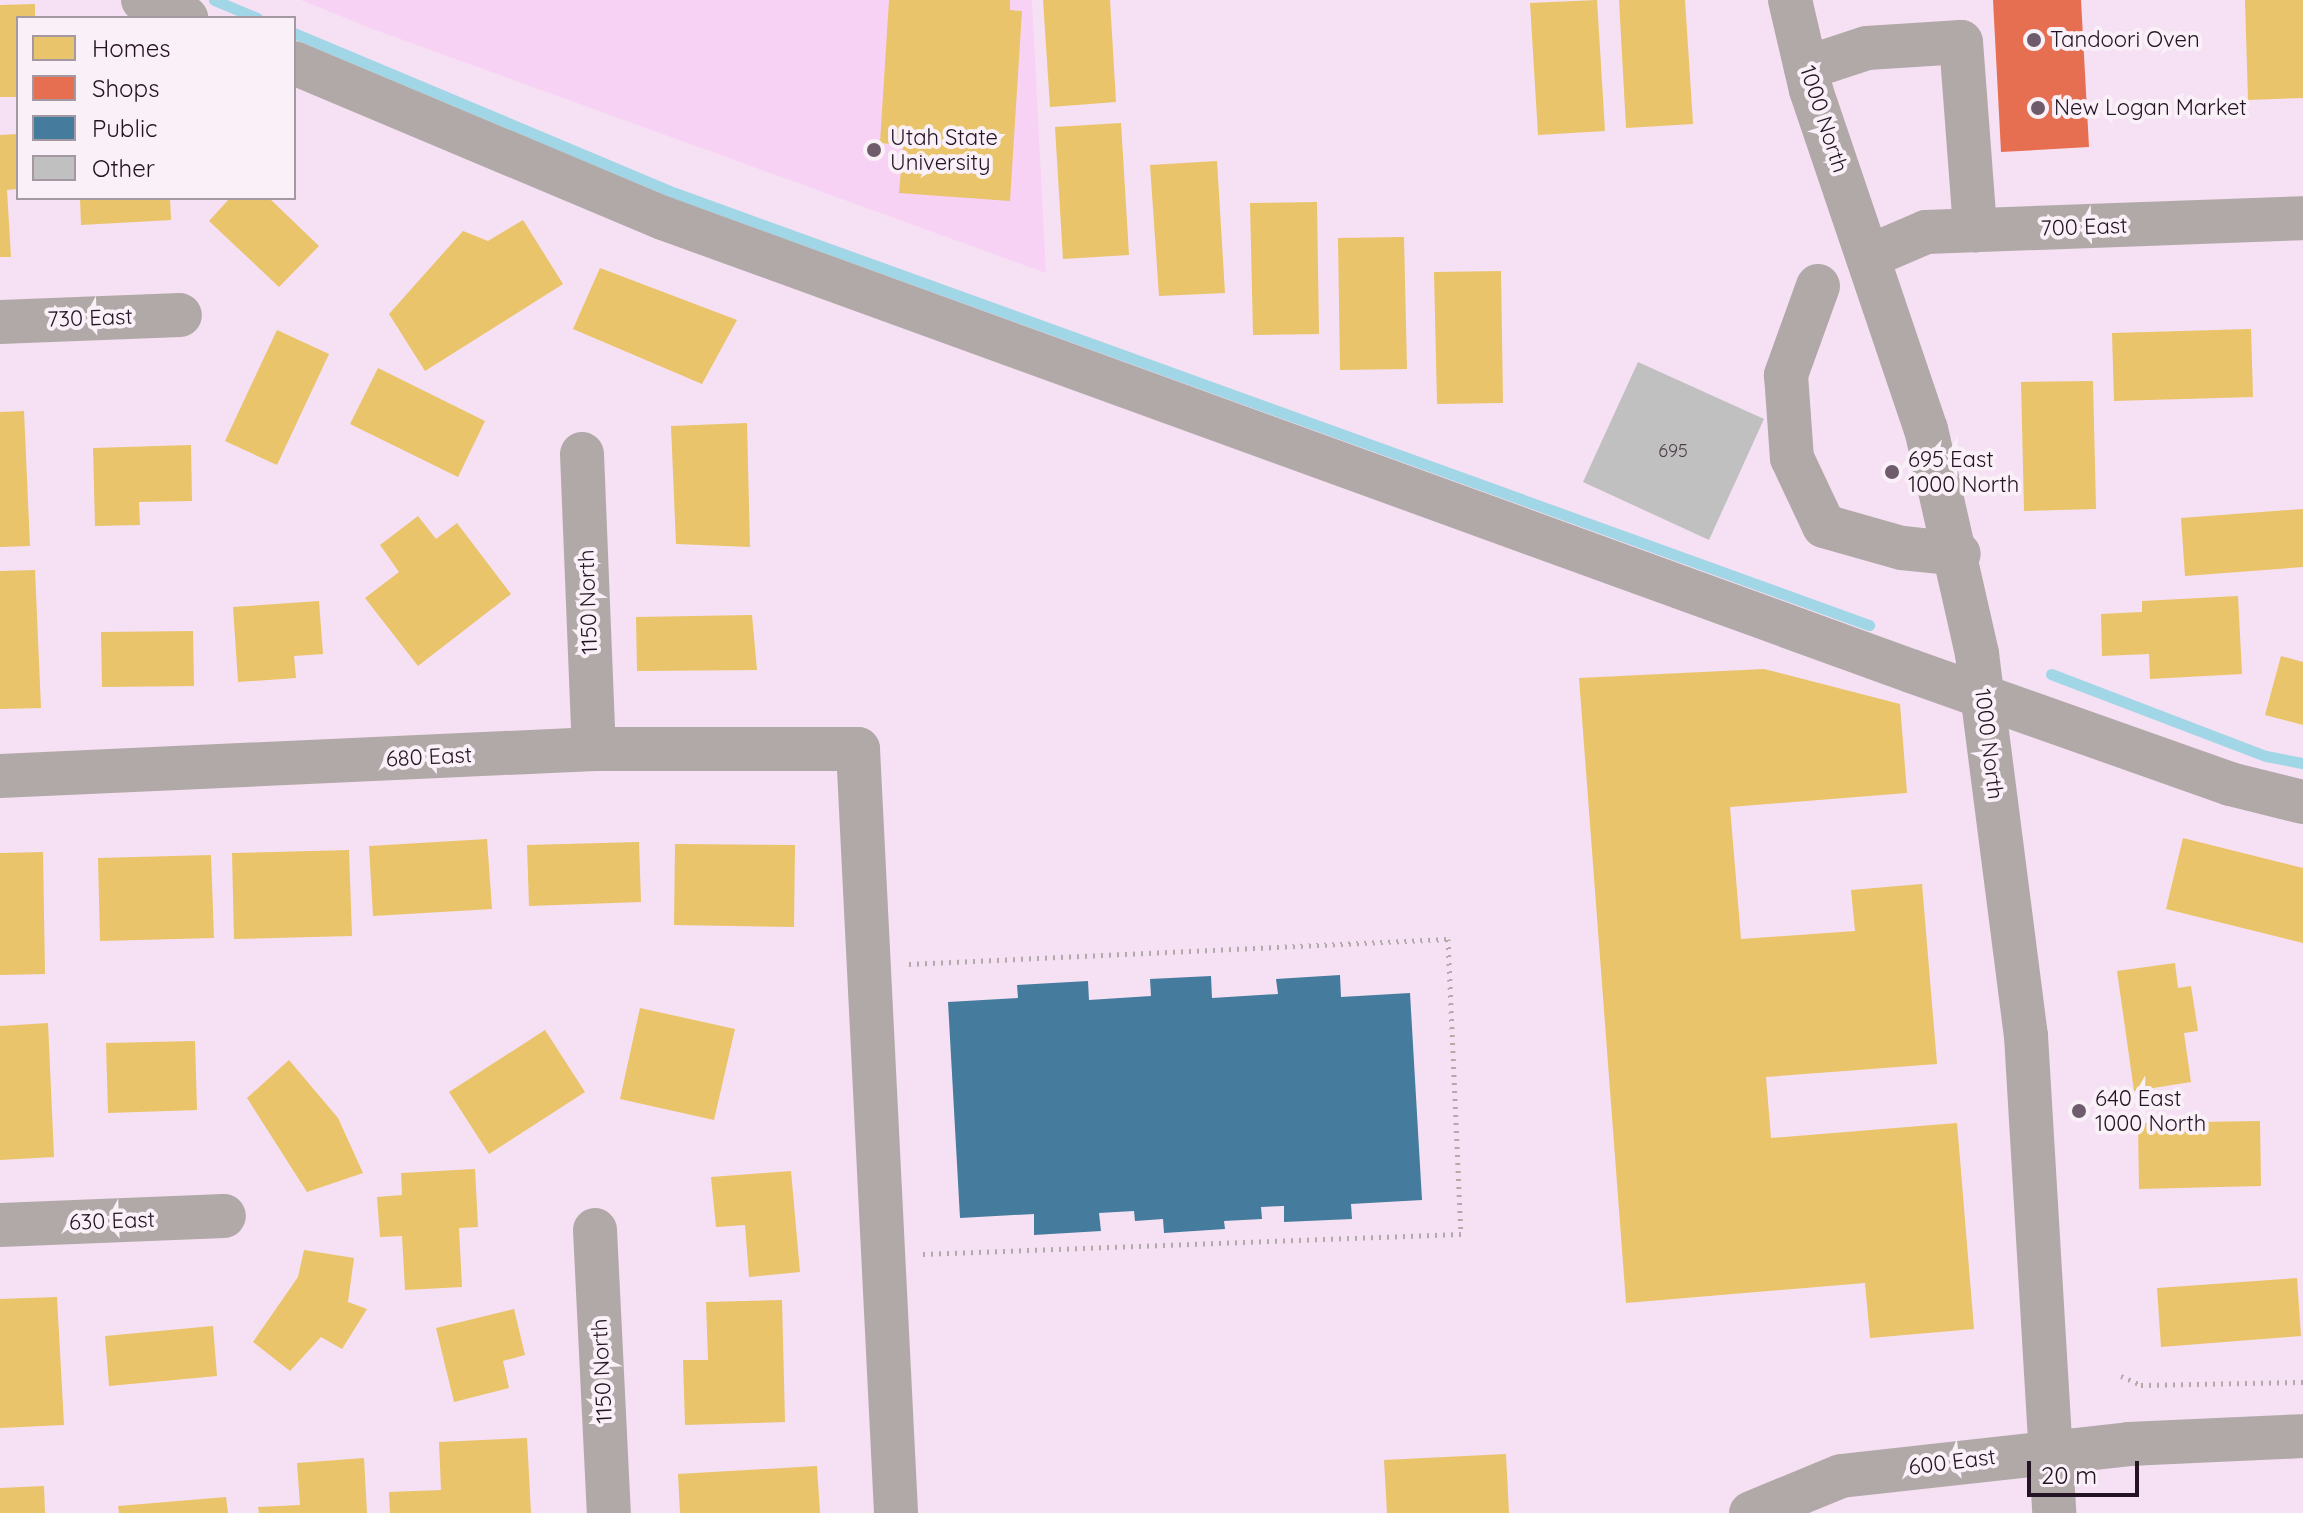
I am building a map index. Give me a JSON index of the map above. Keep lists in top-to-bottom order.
{
  "streets": {
    "street": [
      "1000 North",
      "700 East",
      "730 East",
      "1150 North",
      "680 East",
      "630 East",
      "600 East"
    ]
  },
  "crossings": [
    ["1000 North", "700 East"],
    ["1000 North", "600 East"],
    ["1150 North", "680 East"]
  ],
  "places": [
    "Tandoori Oven",
    "New Logan Market",
    "Utah State University",
    "695 East 1000 North",
    "640 East 1000 North"
  ],
  "house_numbers": ["695"],
  "legend": [
    "Homes",
    "Shops",
    "Public",
    "Other"
  ],
  "scale_bar": "20 m"
}
